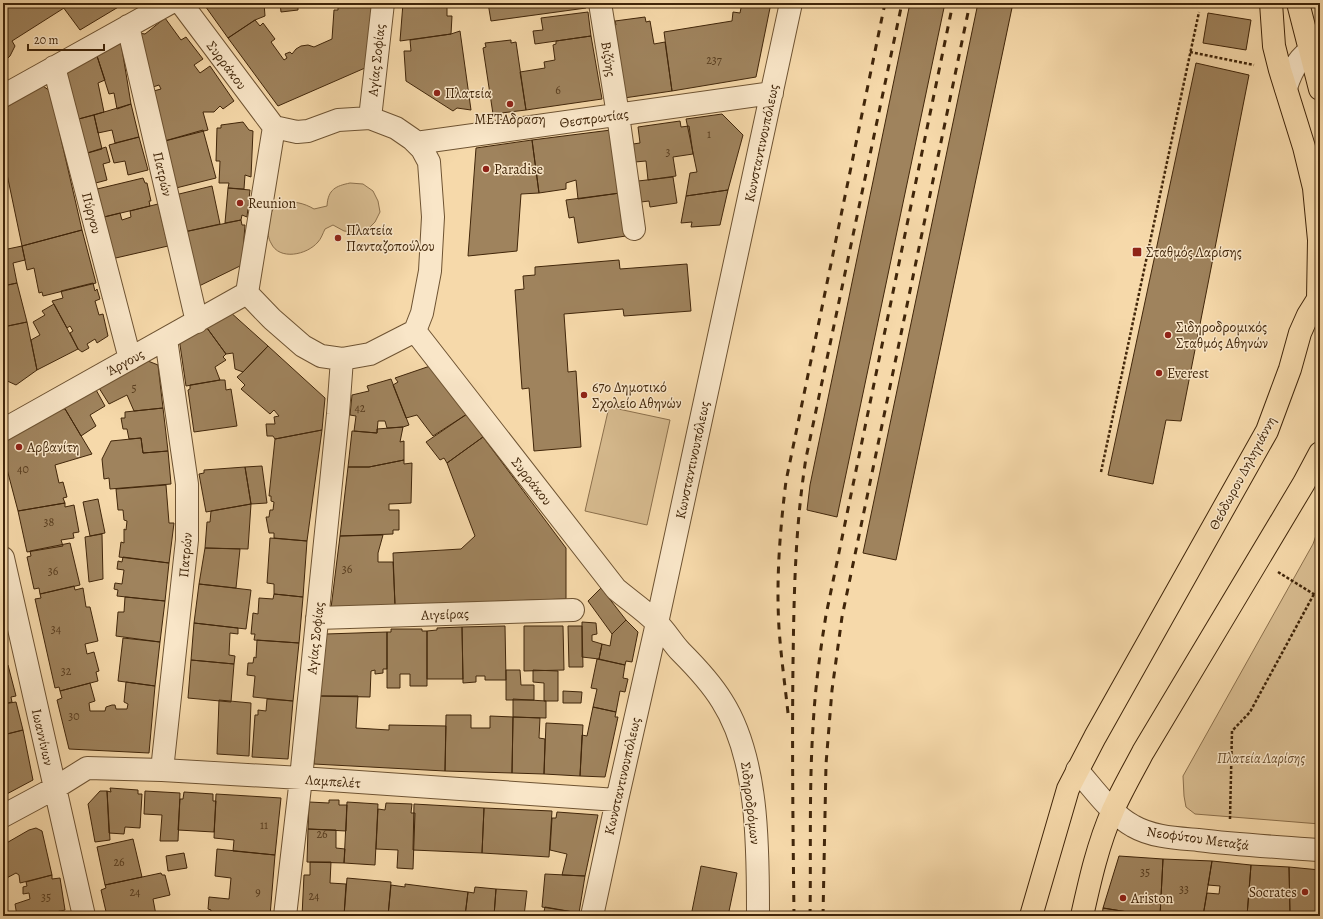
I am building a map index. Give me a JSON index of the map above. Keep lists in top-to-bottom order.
{
  "streets": {
    "main road": ["Θεόδωρου Δηληγιάννη"],
    "street": [
      "Βιζύης",
      "Αγίας Σοφίας",
      "Συρράκου",
      "Θεσπρωτίας",
      "Κωνσταντινουπόλεως",
      "Πατρών",
      "Πύργου",
      "Άργους",
      "Αιγείρας",
      "Ιωαννίνων",
      "Λαμπελέτ",
      "Σιδηροδρόμων",
      "Νεοφύτου Μεταξά"
    ]
  },
  "crossings": [
    ["Βιζύης", "Θεσπρωτίας"],
    ["Αγίας Σοφίας", "Αιγείρας"],
    ["Αγίας Σοφίας", "Λαμπελέτ"],
    ["Συρράκου", "Κωνσταντινουπόλεως"],
    ["Συρράκου", "Σιδηροδρόμων"],
    ["Θεσπρωτίας", "Κωνσταντινουπόλεως"],
    ["Κωνσταντινουπόλεως", "Λαμπελέτ"],
    ["Κωνσταντινουπόλεως", "Σιδηροδρόμων"],
    ["Πατρών", "Άργους"],
    ["Πατρών", "Λαμπελέτ"],
    ["Πύργου", "Άργους"],
    ["Θεόδωρου Δηληγιάννη", "Νεοφύτου Μεταξά"],
    ["Ιωαννίνων", "Λαμπελέτ"]
  ],
  "parks": ["Πλατεία Λαρίσης"],
  "places": {
    "other": [
      "Πλατεία",
      "ΜΕΤΑδραση",
      "Paradise",
      "Reunion",
      "Πλατεία Πανταζοπούλου",
      "Σιδηροδρομικός Σταθμός Αθηνών",
      "Everest",
      "67ο Δημοτικό Σχολείο Αθηνών",
      "Αρβανίτη",
      "Socrates",
      "Ariston"
    ],
    "transit": ["Σταθμός Λαρίσης"]
  },
  "house_numbers": [
    "237",
    "6",
    "1",
    "3",
    "5",
    "42",
    "40",
    "38",
    "36",
    "36",
    "34",
    "32",
    "30",
    "11",
    "26",
    "26",
    "35",
    "33",
    "24",
    "9",
    "24",
    "35"
  ],
  "scale_bar": "20 m"
}
